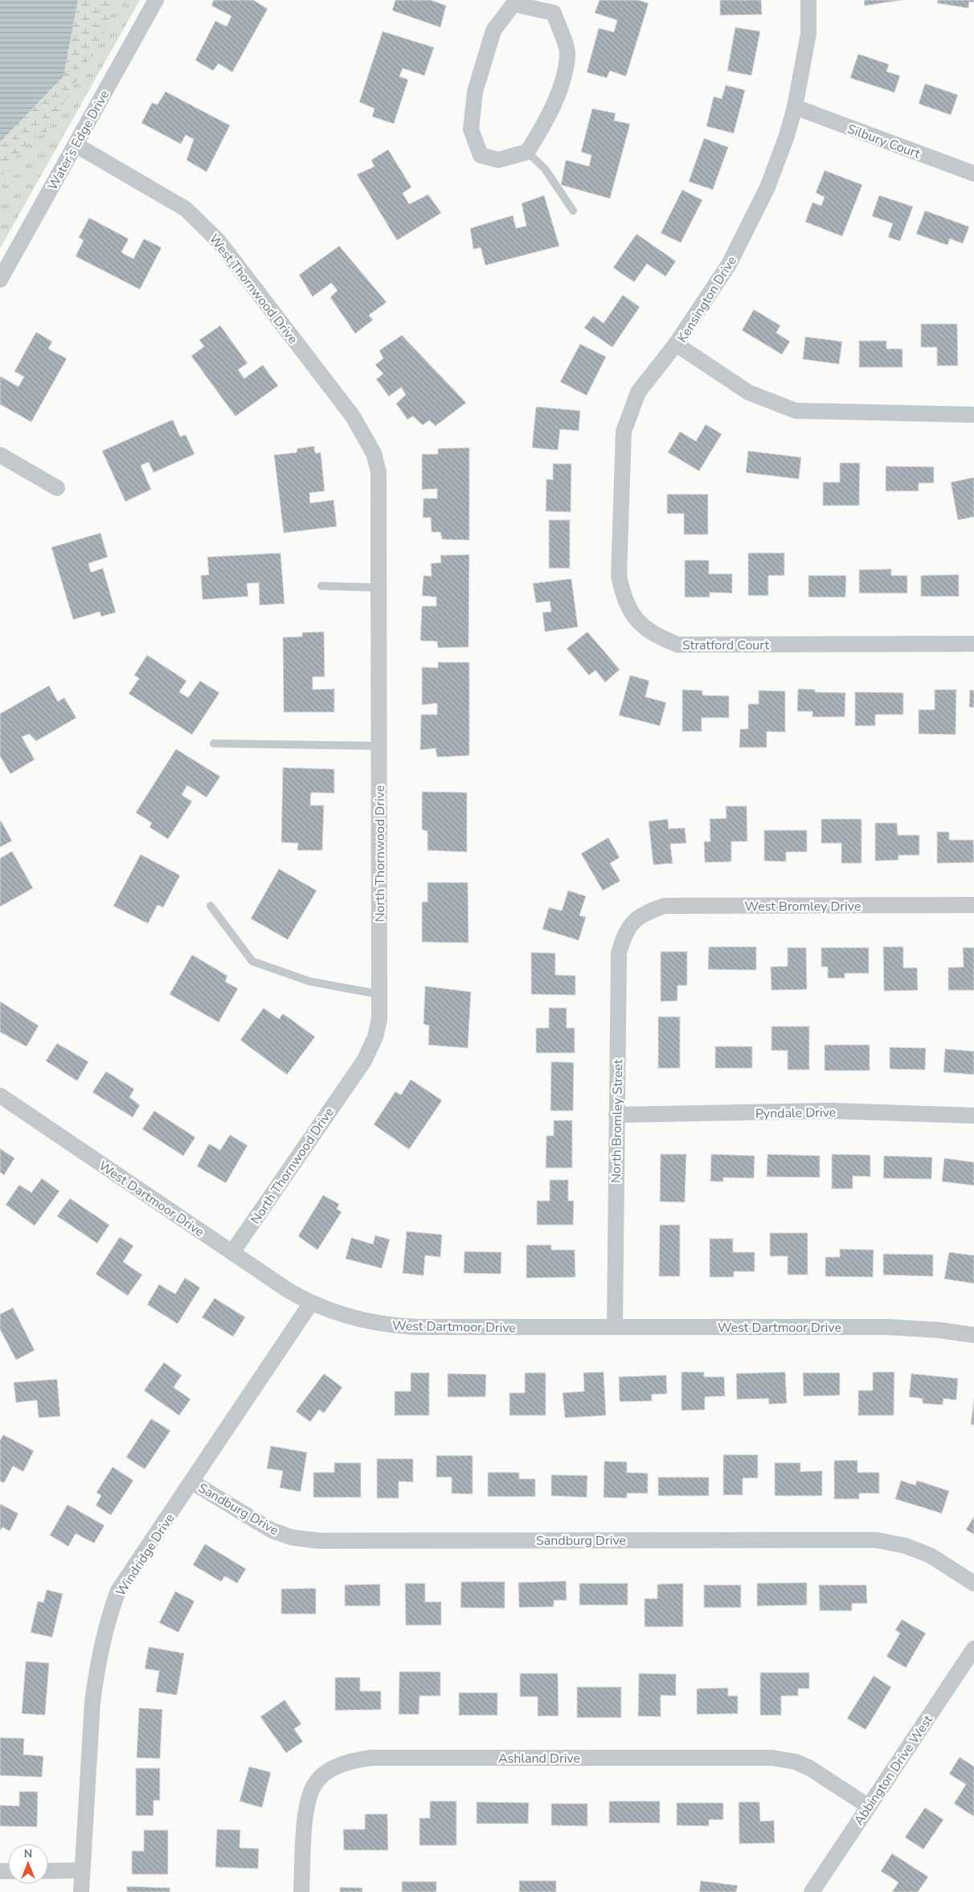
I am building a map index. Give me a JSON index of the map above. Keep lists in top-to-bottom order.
{
  "streets": {
    "street": [
      "Water’s Edge Drive",
      "Silbury Court",
      "West Thornwood Drive",
      "Kensington Drive",
      "Stratford Court",
      "North Thornwood Drive",
      "West Bromley Drive",
      "Pyndale Drive",
      "North Bromley Street",
      "West Dartmoor Drive",
      "Sandburg Drive",
      "Windridge Drive",
      "Ashland Drive",
      "Abbington Drive West"
    ]
  },
  "crossings": [
    ["Water’s Edge Drive", "West Thornwood Drive"],
    ["Silbury Court", "Kensington Drive"],
    ["West Thornwood Drive", "North Thornwood Drive"],
    ["Kensington Drive", "Stratford Court"],
    ["North Thornwood Drive", "West Dartmoor Drive"],
    ["West Bromley Drive", "North Bromley Street"],
    ["Pyndale Drive", "North Bromley Street"],
    ["North Bromley Street", "West Dartmoor Drive"],
    ["West Dartmoor Drive", "Windridge Drive"],
    ["Sandburg Drive", "Windridge Drive"],
    ["Ashland Drive", "Abbington Drive West"]
  ],
  "north": "top"
}
